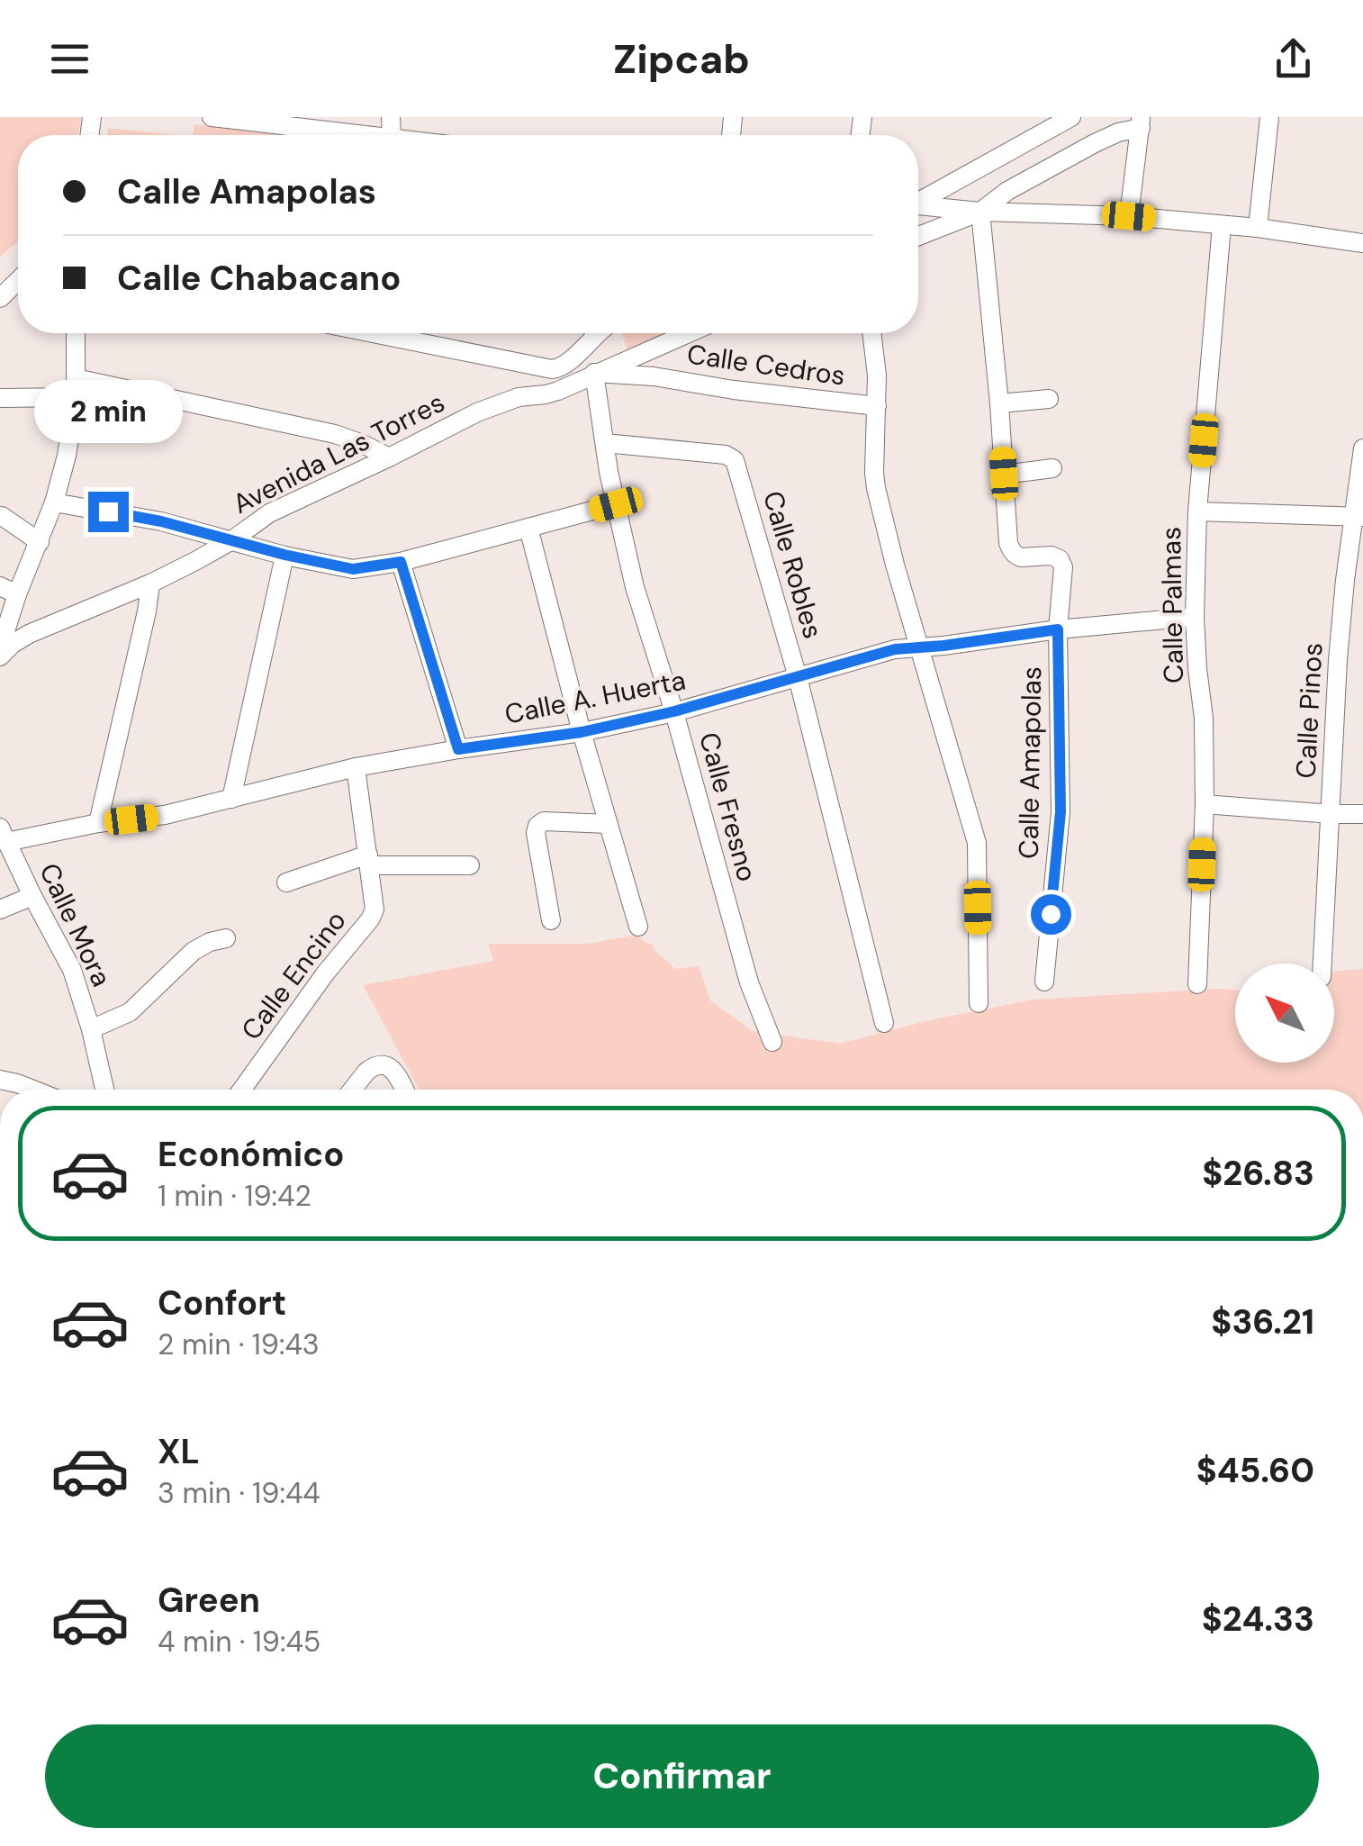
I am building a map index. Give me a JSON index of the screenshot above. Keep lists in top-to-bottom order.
{
  "streets": {
    "street": [
      "Calle Cedros",
      "Avenida Las Torres",
      "Calle Robles",
      "Calle Palmas",
      "Calle A. Huerta",
      "Calle Pinos",
      "Calle Amapolas",
      "Calle Fresno",
      "Calle Mora",
      "Calle Encino"
    ]
  },
  "crossings": [
    ["Calle Cedros", "Avenida Las Torres"],
    ["Calle Cedros", "Calle Fresno"],
    ["Avenida Las Torres", "Calle Fresno"],
    ["Calle Robles", "Calle A. Huerta"],
    ["Calle Robles", "Calle Fresno"],
    ["Calle Palmas", "Calle A. Huerta"],
    ["Calle A. Huerta", "Calle Amapolas"],
    ["Calle A. Huerta", "Calle Fresno"],
    ["Calle A. Huerta", "Calle Mora"],
    ["Calle A. Huerta", "Calle Encino"]
  ],
  "north": "top left",
  "page": {
    "header": "Zipcab",
    "banner": ["Calle Amapolas", "Calle Chabacano"],
    "bubble": "2 min",
    "list": [
      {
        "name": "Económico",
        "note": "1 min · 19:42",
        "value": "$26.83"
      },
      {
        "name": "Confort",
        "note": "2 min · 19:43",
        "value": "$36.21"
      },
      {
        "name": "XL",
        "note": "3 min · 19:44",
        "value": "$45.60"
      },
      {
        "name": "Green",
        "note": "4 min · 19:45",
        "value": "$24.33"
      }
    ],
    "buttons": "Confirmar"
  }
}
